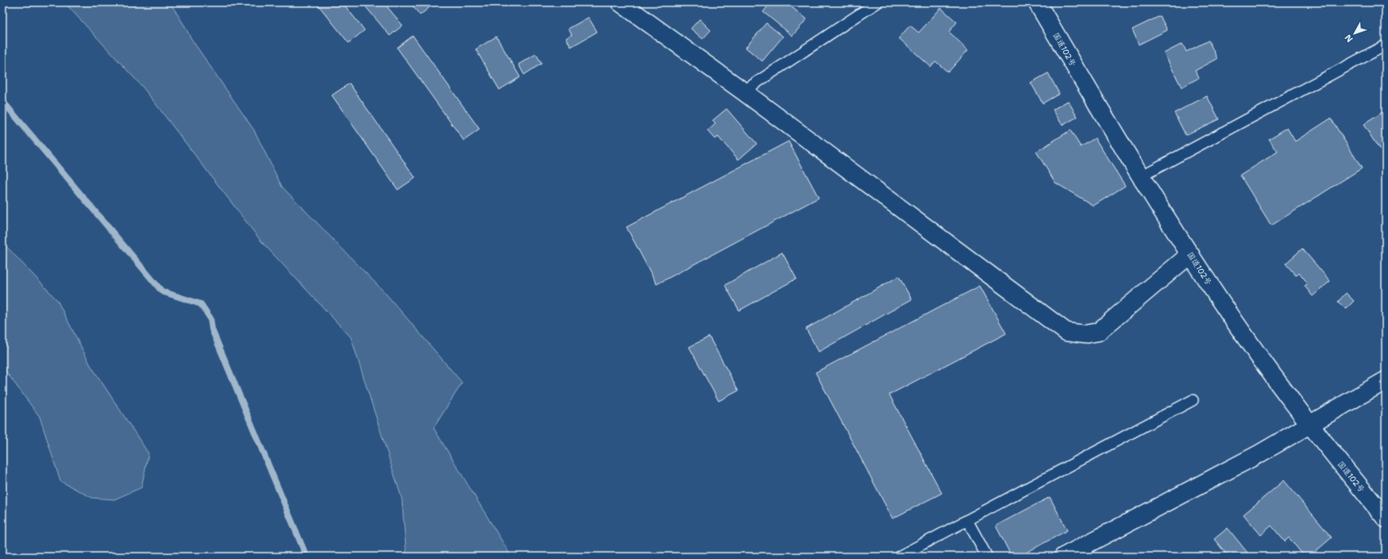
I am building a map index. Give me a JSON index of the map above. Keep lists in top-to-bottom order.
{
  "streets": {
    "main road": ["国道102号"]
  },
  "north": "bottom left"
}
